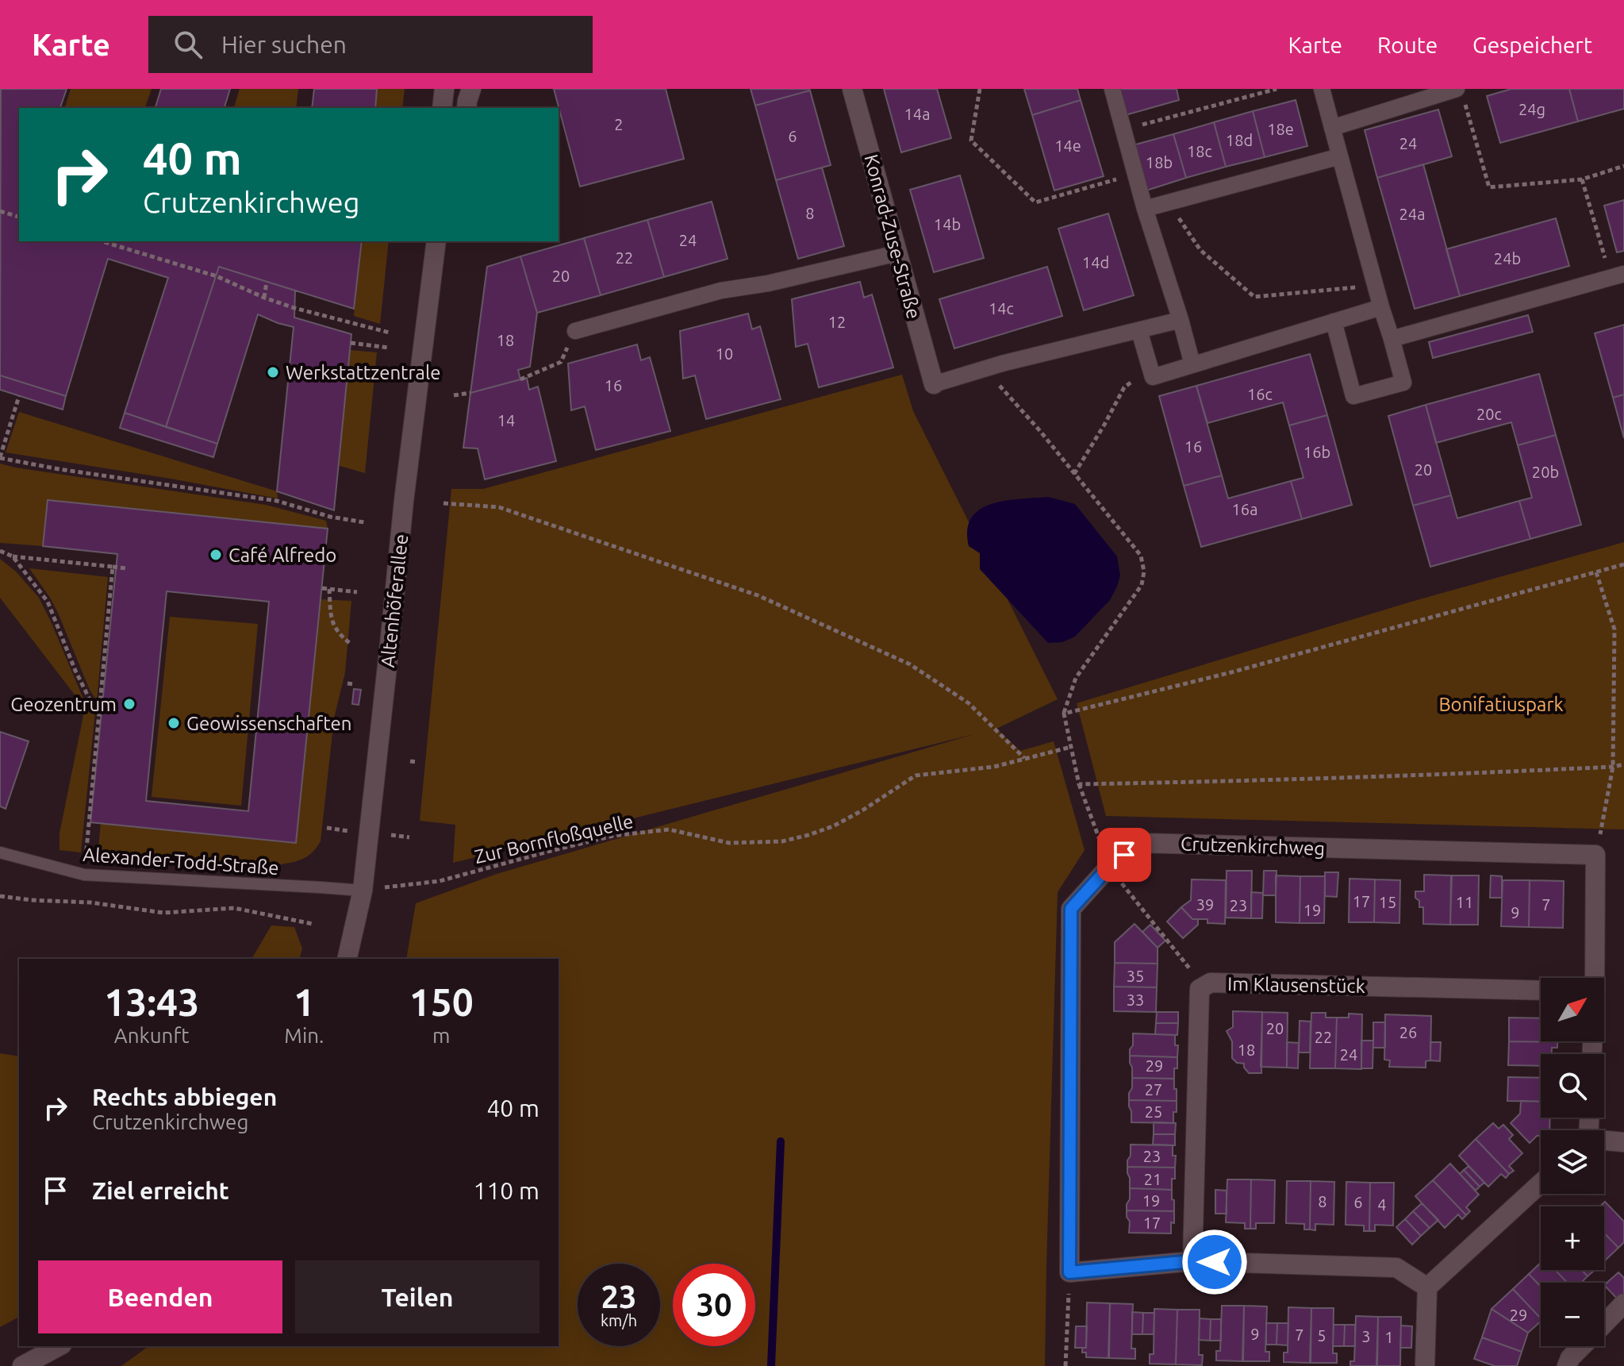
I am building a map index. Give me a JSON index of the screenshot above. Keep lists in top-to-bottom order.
{
  "streets": {
    "street": [
      "Konrad-Zuse-Straße",
      "Altenhöferallee",
      "Crutzenkirchweg",
      "Im Klausenstück"
    ],
    "lane": ["Alexander-Todd-Straße"],
    "path": ["Zur Bornfloßquelle"]
  },
  "crossings": [
    ["Altenhöferallee", "Alexander-Todd-Straße"]
  ],
  "parks": ["Bonifatiuspark"],
  "places": [
    "Werkstattzentrale",
    "Café Alfredo",
    "Geozentrum",
    "Geowissenschaften"
  ],
  "house_numbers": [
    "24g",
    "14a",
    "2",
    "18e",
    "6",
    "18d",
    "24",
    "14e",
    "18c",
    "18b",
    "8",
    "24a",
    "14b",
    "24",
    "22",
    "24b",
    "14d",
    "20",
    "14c",
    "12",
    "18",
    "10",
    "16",
    "16c",
    "20c",
    "14",
    "16",
    "16b",
    "20",
    "20b",
    "16a",
    "17",
    "15",
    "11",
    "39",
    "7",
    "23",
    "19",
    "9",
    "35",
    "33",
    "20",
    "26",
    "22",
    "18",
    "24",
    "29",
    "27",
    "25",
    "23",
    "21",
    "19",
    "8",
    "6",
    "4",
    "17",
    "29",
    "9",
    "7",
    "5",
    "3",
    "1"
  ],
  "north": "top right",
  "page": {
    "header": "Karte",
    "search": "Hier suchen",
    "nav": ["Karte", "Route", "Gespeichert"],
    "turn": ["40 m", "Crutzenkirchweg"],
    "eta": [
      "13:43",
      "Ankunft",
      "1",
      "Min.",
      "150",
      "m"
    ],
    "map_buttons": ["+", "−"],
    "list": [
      {
        "name": "Rechts abbiegen",
        "note": "Crutzenkirchweg",
        "value": "40 m"
      },
      {
        "name": "Ziel erreicht",
        "value": "110 m"
      }
    ],
    "buttons": ["Beenden", "Teilen"],
    "speed": "23 km/h",
    "limit": "30"
  }
}
